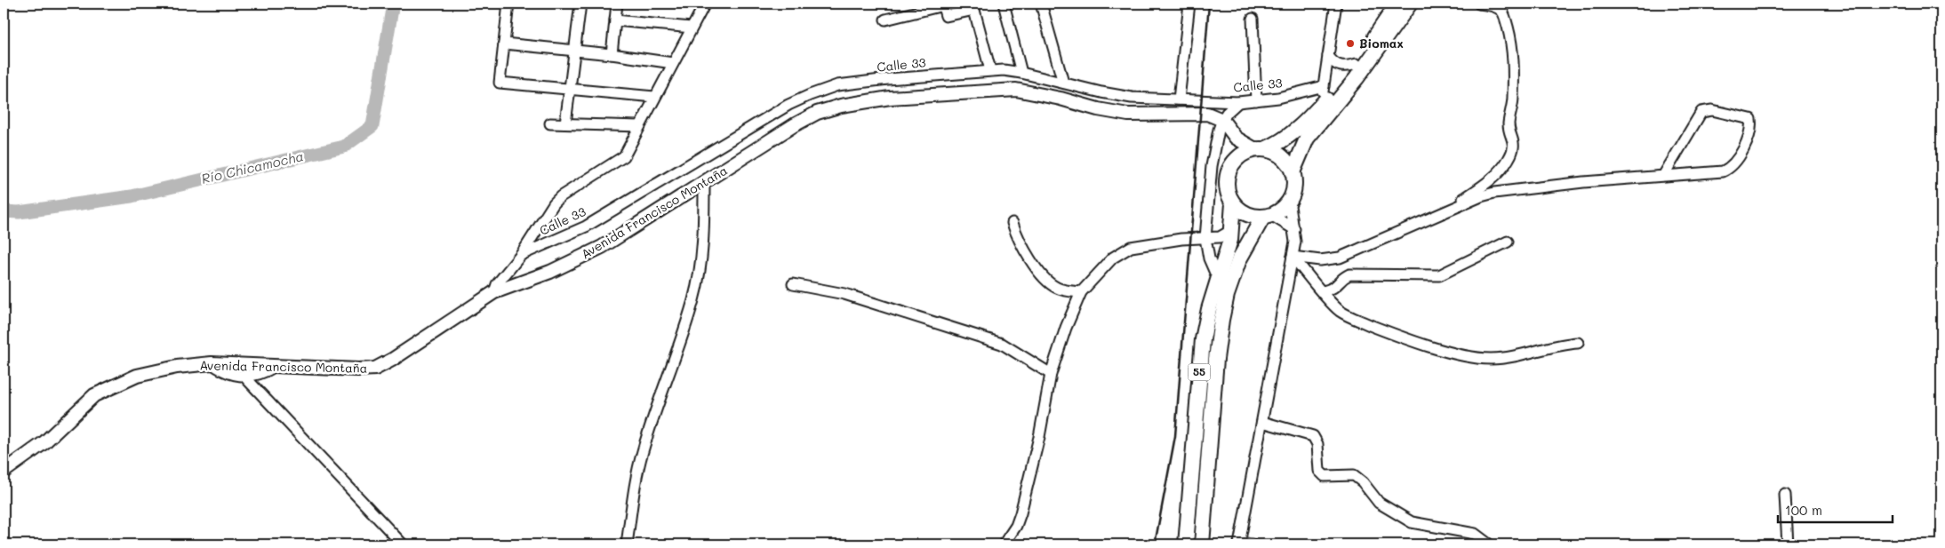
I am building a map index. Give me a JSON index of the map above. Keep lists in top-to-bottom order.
{
  "streets": {
    "highway": ["55"],
    "main road": ["Avenida Francisco Montaña"],
    "street": ["Calle 33"]
  },
  "water": ["Río Chicamocha"],
  "places": ["Biomax"],
  "scale_bar": "100 m"
}
